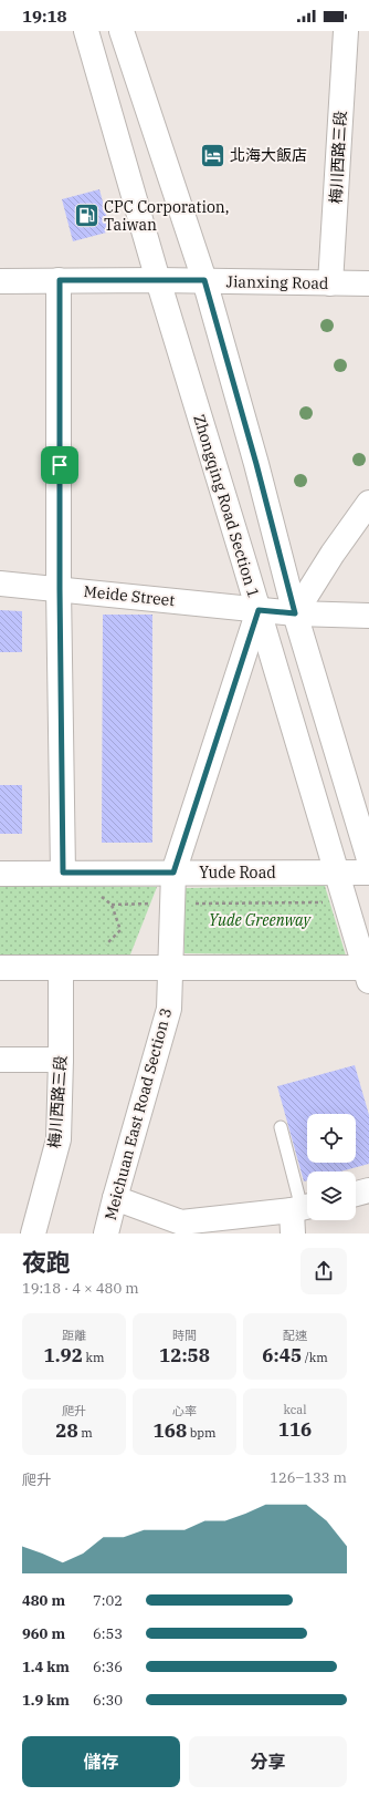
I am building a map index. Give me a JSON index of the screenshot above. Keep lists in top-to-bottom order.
{
  "streets": {
    "street": [
      "梅川西路三段",
      "Jianxing Road",
      "Zhongqing Road Section 1",
      "Meide Street",
      "Yude Road",
      "Meichuan East Road Section 3"
    ]
  },
  "crossings": [
    ["梅川西路三段", "Jianxing Road"],
    ["Jianxing Road", "Zhongqing Road Section 1"],
    ["Zhongqing Road Section 1", "Meide Street"],
    ["Zhongqing Road Section 1", "Yude Road"],
    ["Zhongqing Road Section 1", "Meichuan East Road Section 3"],
    ["Meide Street", "Meichuan East Road Section 3"],
    ["Yude Road", "Meichuan East Road Section 3"]
  ],
  "parks": ["Yude Greenway"],
  "places": {
    "hotel": ["北海大飯店"],
    "fuel station": ["CPC Corporation, Taiwan"]
  },
  "page": {
    "status": "19:18",
    "heading": ["夜跑", "19:18 · 4 × 480 m"],
    "stats": [
      ["距離", "1.92 km"],
      ["時間", "12:58"],
      ["配速", "6:45 /km"],
      ["爬升", "28 m"],
      ["心率", "168 bpm"],
      ["kcal", "116"]
    ],
    "chart": ["爬升", "126–133 m"],
    "list": [
      {
        "name": "480 m",
        "note": "7:02"
      },
      {
        "name": "960 m",
        "note": "6:53"
      },
      {
        "name": "1.4 km",
        "note": "6:36"
      },
      {
        "name": "1.9 km",
        "note": "6:30"
      }
    ],
    "buttons": ["儲存", "分享"]
  }
}
